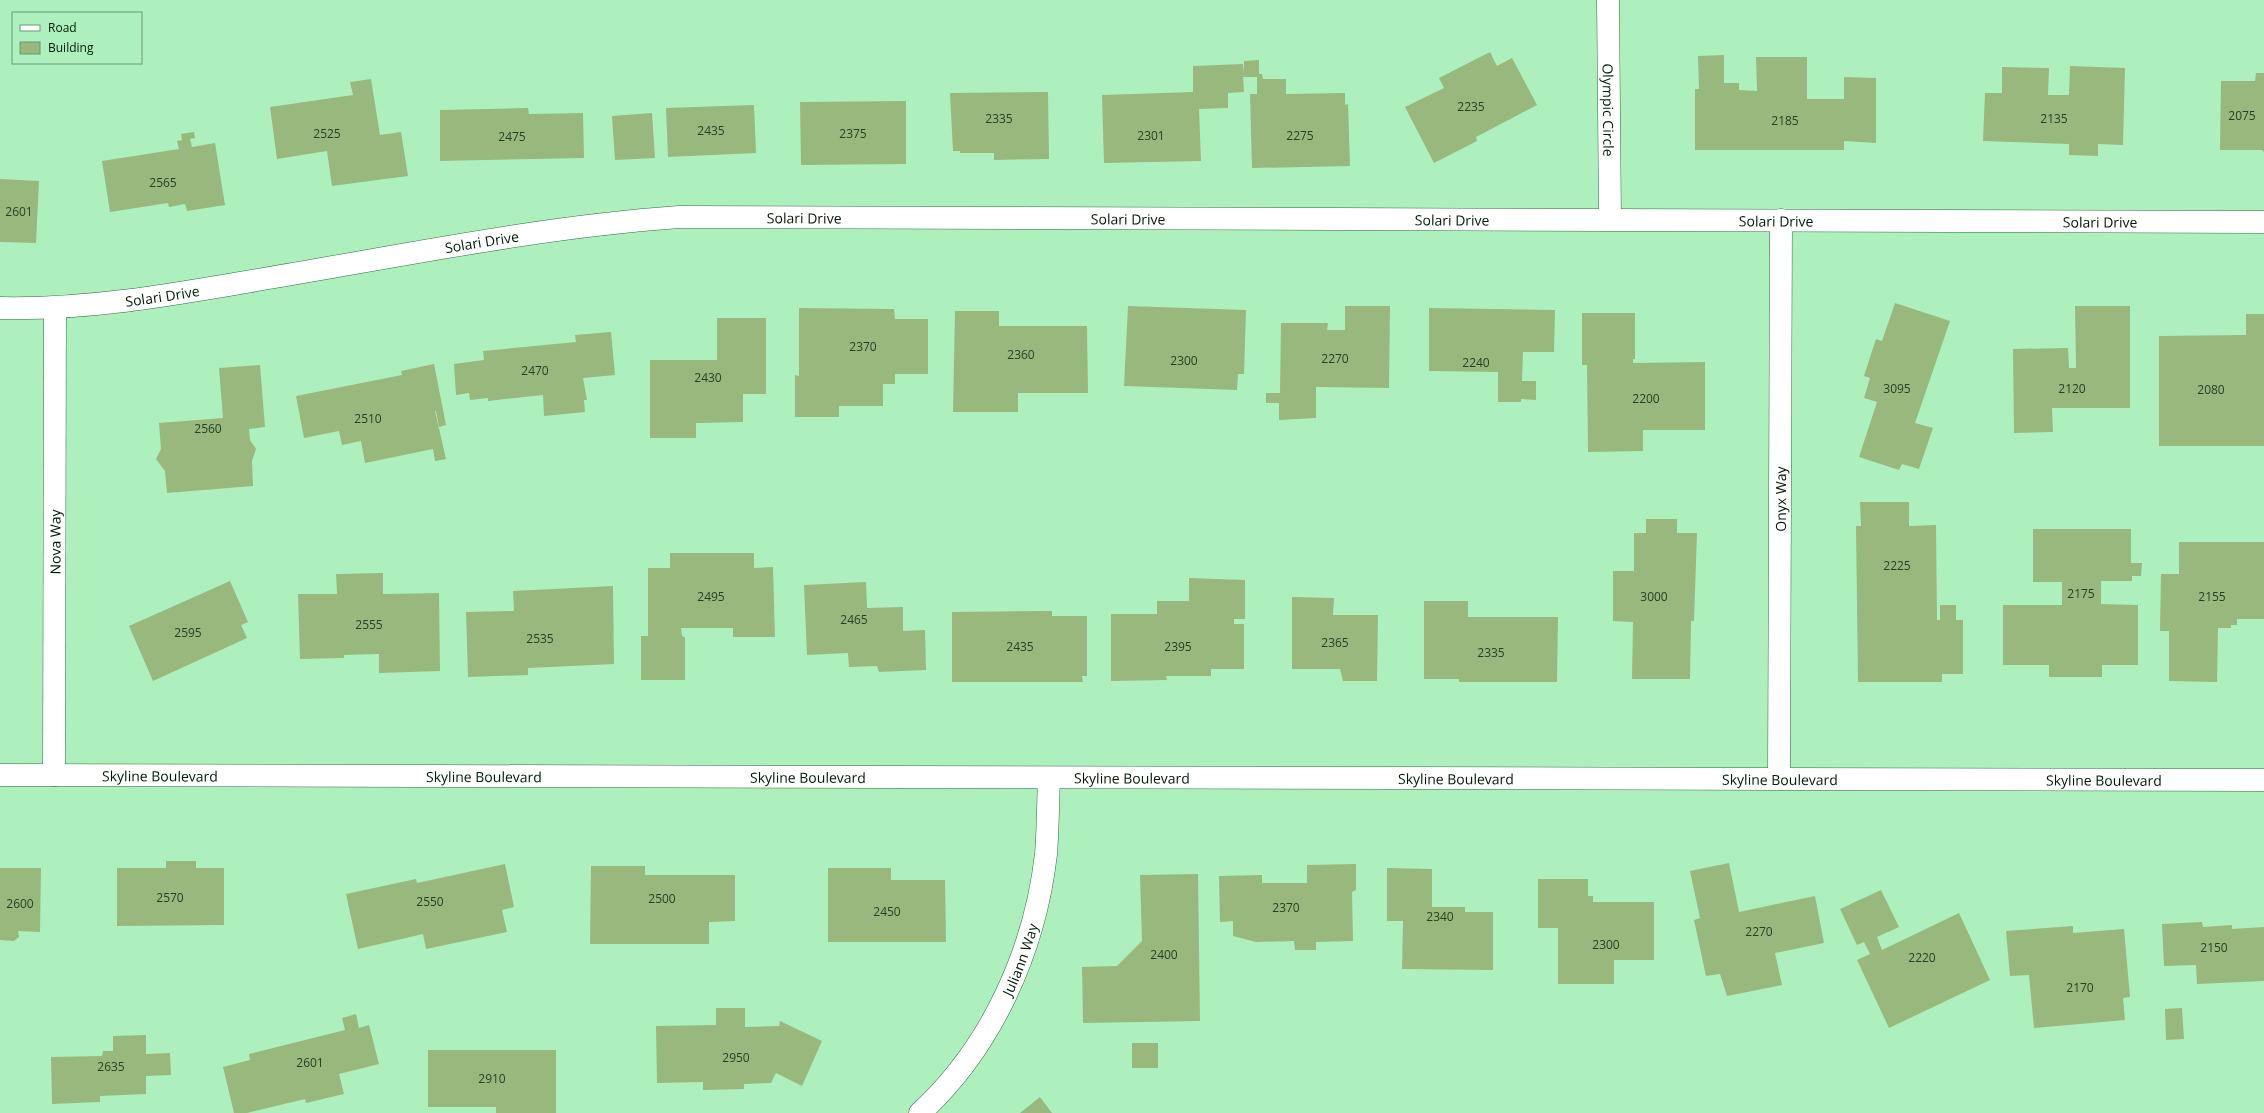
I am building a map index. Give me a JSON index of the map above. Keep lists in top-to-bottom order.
{
  "streets": {
    "street": [
      "Olympic Circle",
      "Solari Drive",
      "Onyx Way",
      "Nova Way",
      "Skyline Boulevard",
      "Juliann Way"
    ]
  },
  "crossings": [
    ["Olympic Circle", "Solari Drive"],
    ["Solari Drive", "Onyx Way"],
    ["Solari Drive", "Nova Way"],
    ["Onyx Way", "Skyline Boulevard"],
    ["Nova Way", "Skyline Boulevard"],
    ["Skyline Boulevard", "Juliann Way"]
  ],
  "house_numbers": [
    "2235",
    "2075",
    "2335",
    "2135",
    "2185",
    "2435",
    "2525",
    "2375",
    "2301",
    "2275",
    "2475",
    "2565",
    "2601",
    "2370",
    "2360",
    "2270",
    "2300",
    "2240",
    "2470",
    "2430",
    "3095",
    "2120",
    "2080",
    "2200",
    "2510",
    "2560",
    "2225",
    "2175",
    "2495",
    "3000",
    "2155",
    "2465",
    "2555",
    "2595",
    "2535",
    "2365",
    "2435",
    "2395",
    "2335",
    "2570",
    "2500",
    "2550",
    "2600",
    "2370",
    "2450",
    "2340",
    "2270",
    "2300",
    "2150",
    "2400",
    "2220",
    "2170",
    "2950",
    "2601",
    "2635",
    "2910"
  ],
  "legend": ["Road", "Building"]
}
